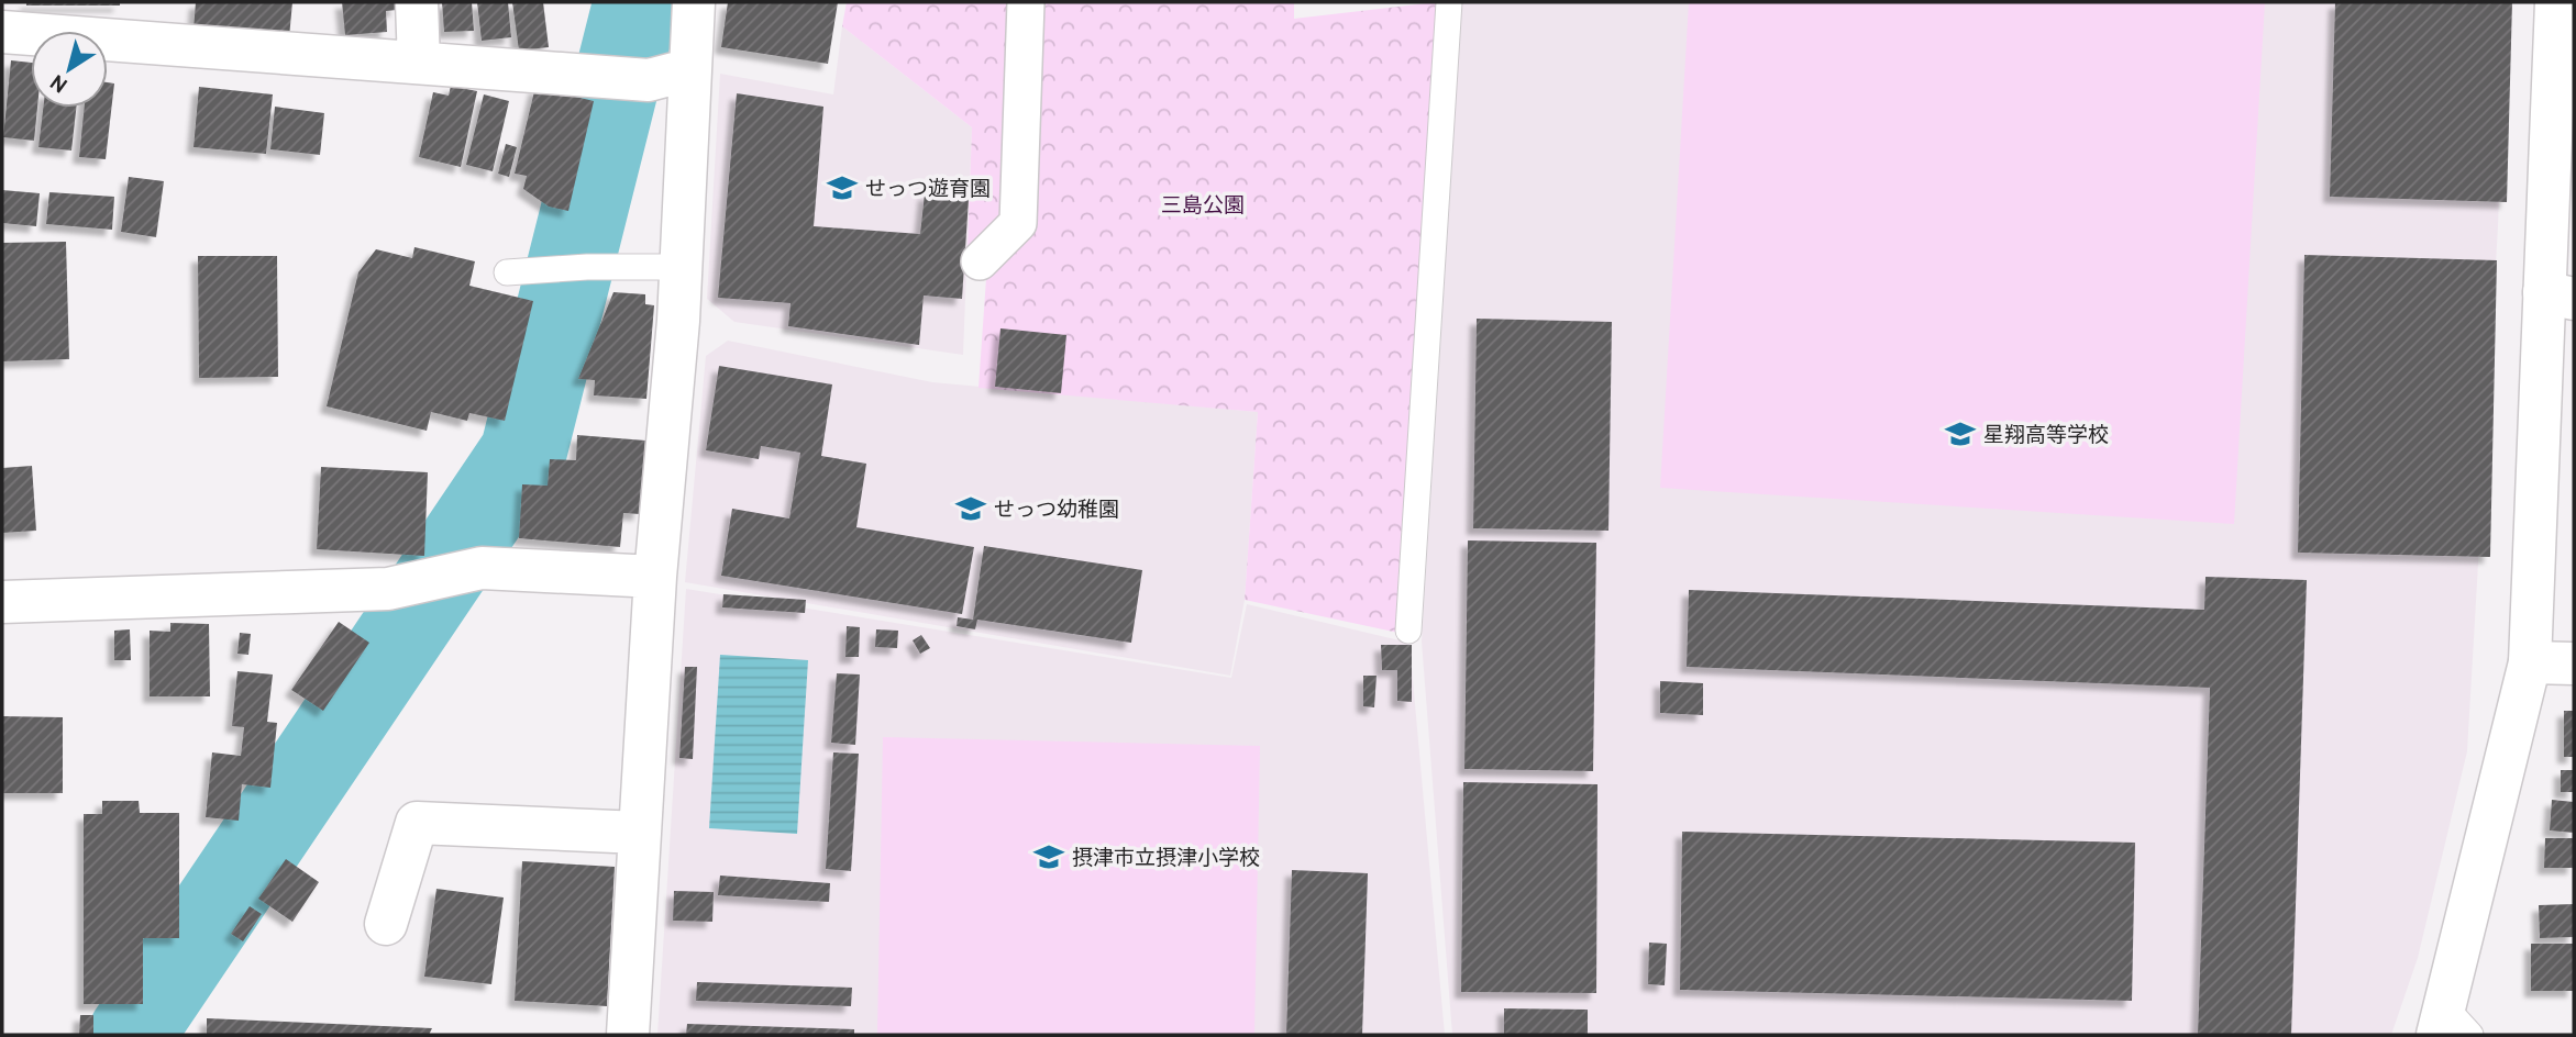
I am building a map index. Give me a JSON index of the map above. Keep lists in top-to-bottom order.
{
  "parks": ["三島公園"],
  "places": {
    "school or university": [
      "せっつ遊育園",
      "星翔高等学校",
      "せっつ幼稚園",
      "摂津市立摂津小学校"
    ]
  },
  "north": "bottom left"
}
